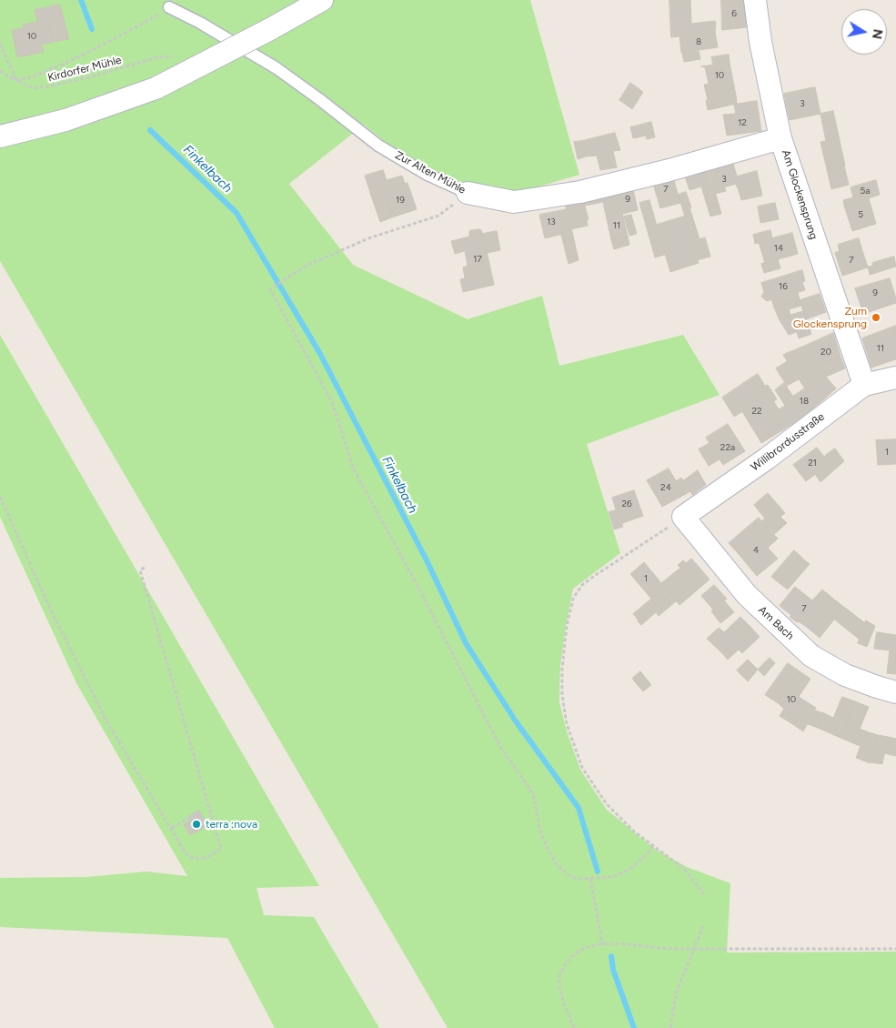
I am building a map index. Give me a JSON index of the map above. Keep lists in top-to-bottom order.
{
  "streets": {
    "street": [
      "Zur Alten Mühle",
      "Am Glockensprung",
      "Willibrordusstraße",
      "Am Bach"
    ],
    "path": ["Kirdorfer Mühle"]
  },
  "crossings": [
    ["Zur Alten Mühle", "Am Glockensprung"],
    ["Am Glockensprung", "Willibrordusstraße"],
    ["Willibrordusstraße", "Am Bach"]
  ],
  "water": ["Finkelbach"],
  "places": ["Zum Glockensprung", "terra :nova"],
  "house_numbers": [
    "6",
    "10",
    "8",
    "10",
    "3",
    "12",
    "3",
    "7",
    "5a",
    "9",
    "19",
    "5",
    "13",
    "11",
    "14",
    "17",
    "7",
    "16",
    "9",
    "11",
    "20",
    "18",
    "22",
    "22a",
    "1",
    "21",
    "24",
    "26",
    "4",
    "1",
    "7",
    "10"
  ],
  "north": "right"
}
